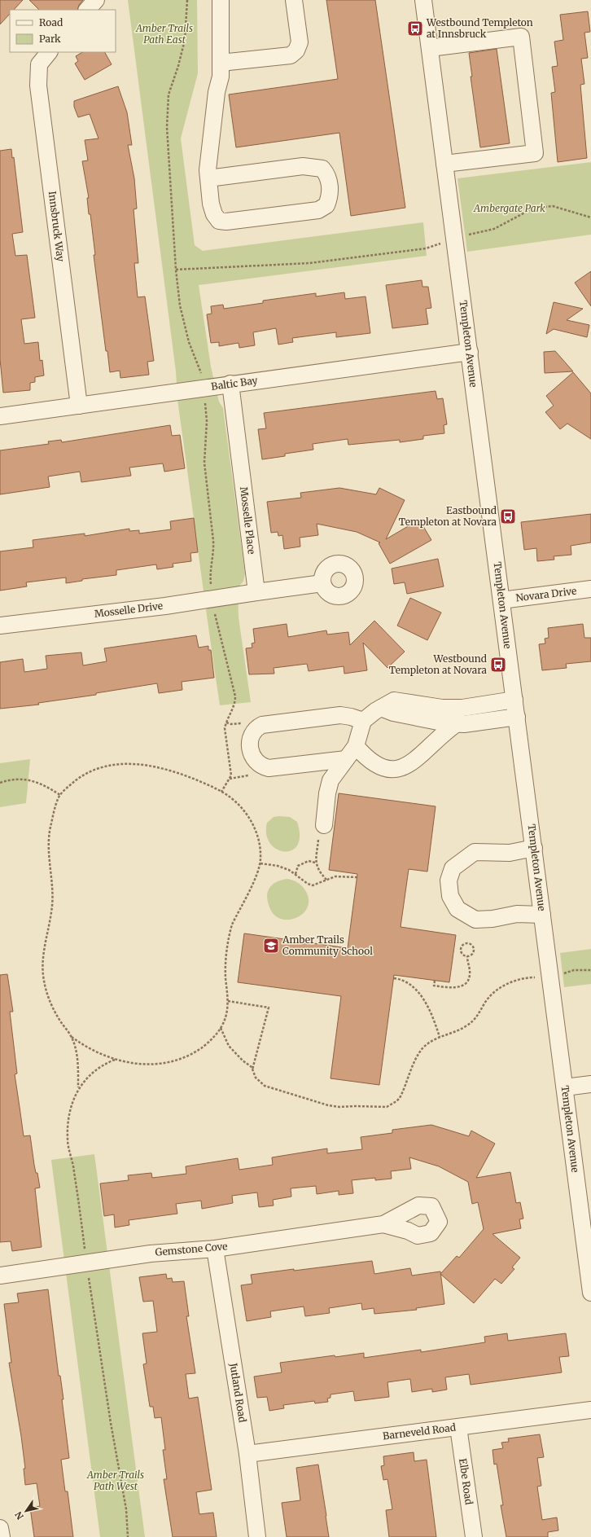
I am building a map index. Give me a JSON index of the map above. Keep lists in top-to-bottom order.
{
  "streets": {
    "street": [
      "Innsbruck Way",
      "Templeton Avenue",
      "Baltic Bay",
      "Mosselle Place",
      "Novara Drive",
      "Mosselle Drive",
      "Gemstone Cove",
      "Jutland Road",
      "Barneveld Road",
      "Elbe Road"
    ]
  },
  "crossings": [
    ["Innsbruck Way", "Baltic Bay"],
    ["Templeton Avenue", "Baltic Bay"],
    ["Templeton Avenue", "Novara Drive"],
    ["Baltic Bay", "Mosselle Place"],
    ["Mosselle Place", "Mosselle Drive"],
    ["Gemstone Cove", "Jutland Road"],
    ["Jutland Road", "Barneveld Road"],
    ["Barneveld Road", "Elbe Road"]
  ],
  "parks": ["Amber Trails Path East", "Ambergate Park", "Amber Trails Path West"],
  "places": {
    "bus stop": ["Westbound Templeton at Innsbruck", "Eastbound Templeton at Novara", "Westbound Templeton at Novara"],
    "school or university": ["Amber Trails Community School"]
  },
  "legend": ["Road", "Park"],
  "north": "bottom left"
}
